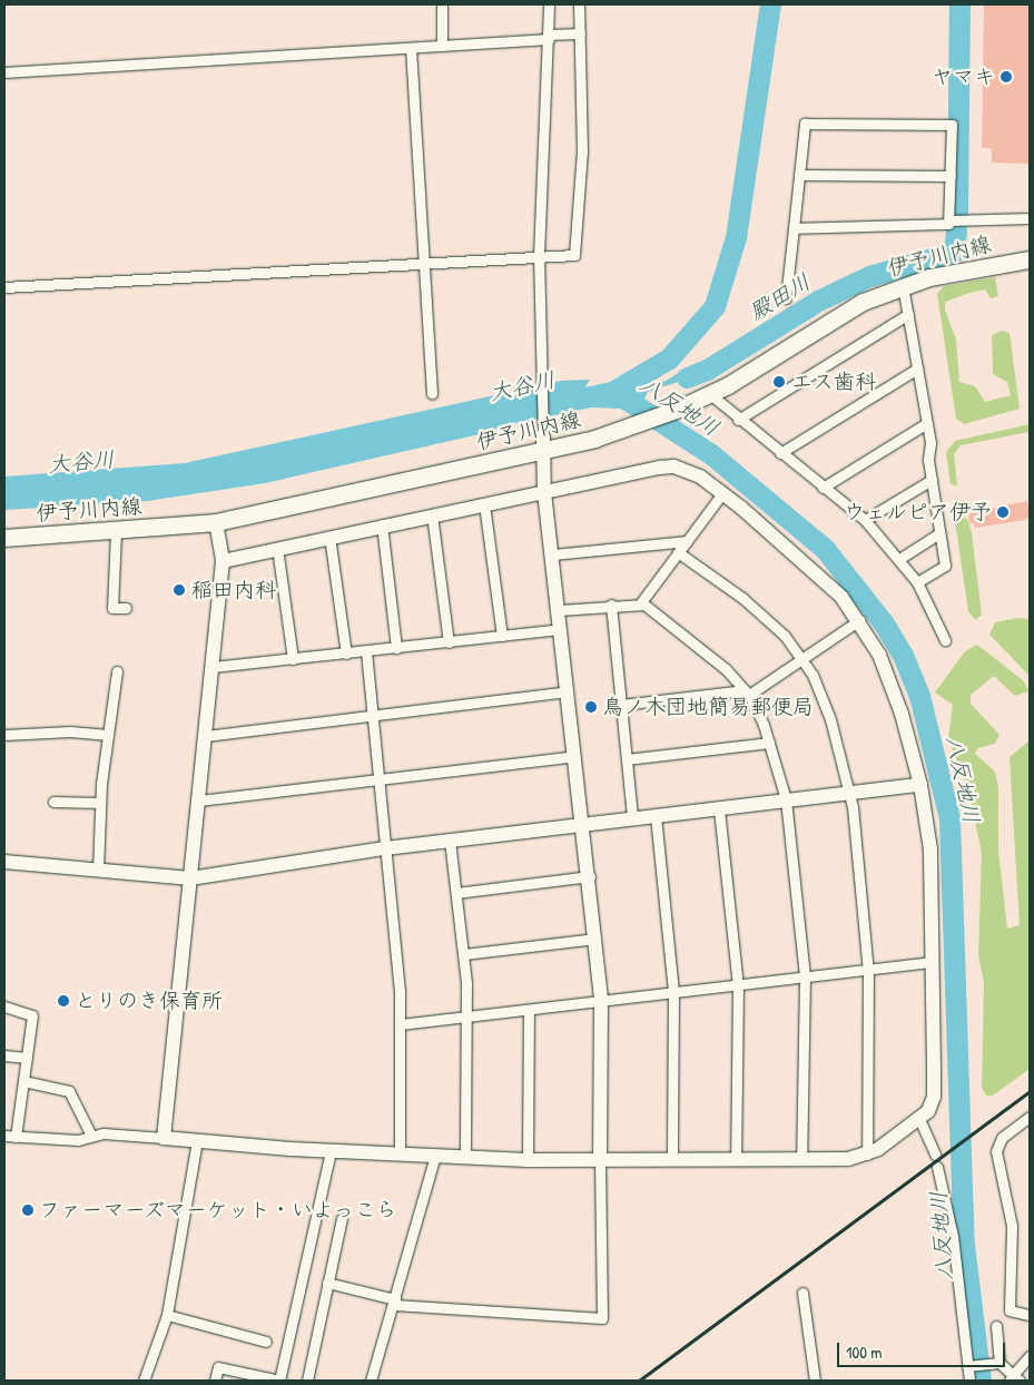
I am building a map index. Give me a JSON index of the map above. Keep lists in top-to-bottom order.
{
  "streets": {
    "main road": ["伊予川内線"]
  },
  "water": ["殿田川", "大谷川", "八反地川"],
  "places": [
    "ヤマキ",
    "エス歯科",
    "ウェルピア伊予",
    "稲田内科",
    "鳥ノ木団地簡易郵便局",
    "とりのき保育所",
    "ファーマーズマーケット・いよっこら"
  ],
  "scale_bar": "100 m"
}
